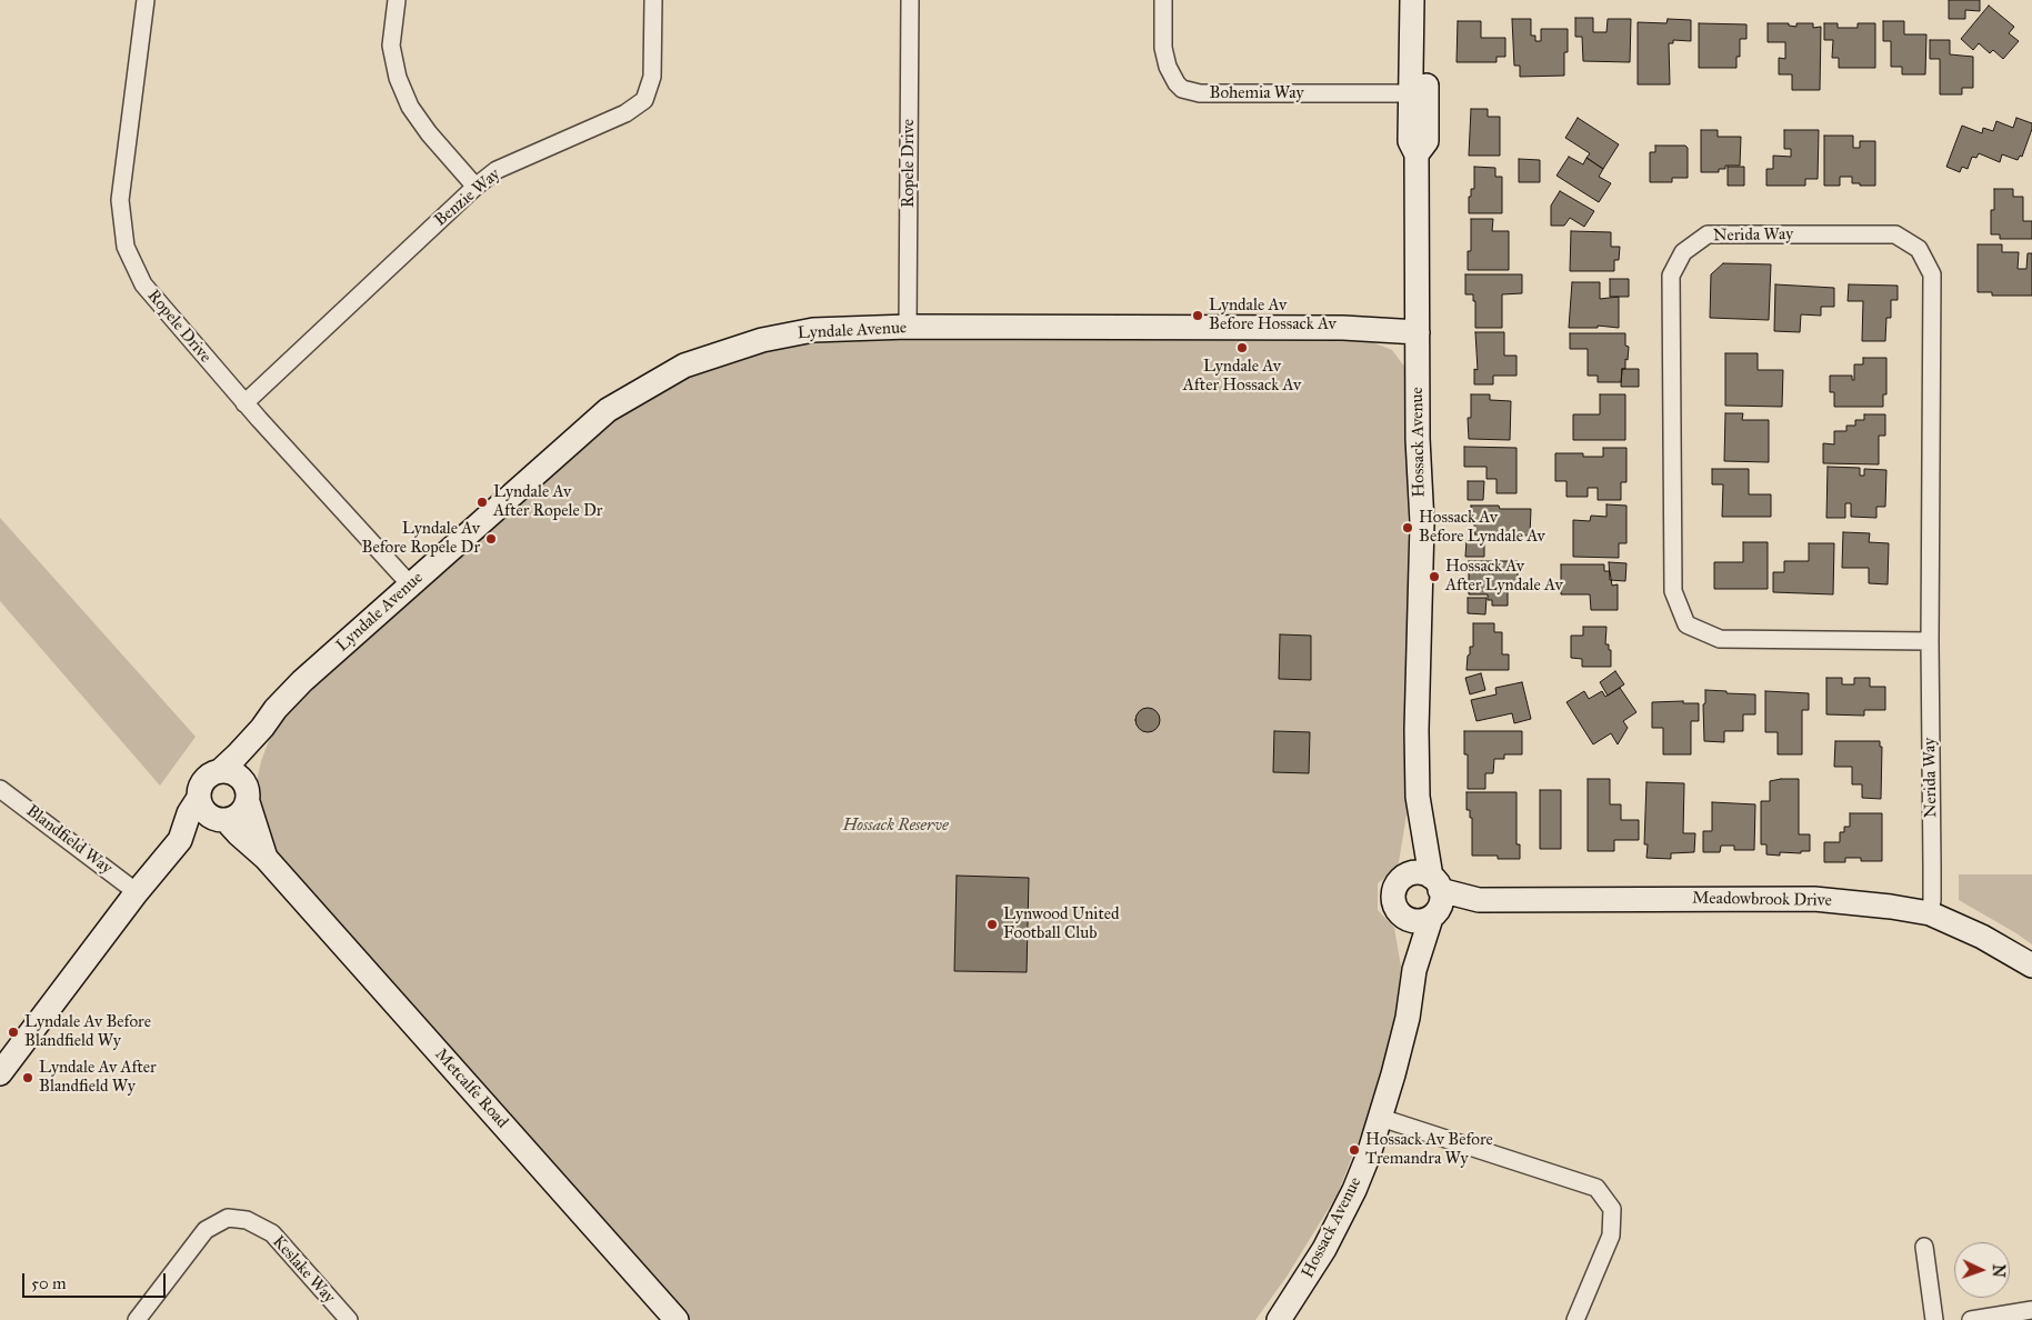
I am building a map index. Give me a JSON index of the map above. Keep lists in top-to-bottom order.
{
  "streets": {
    "street": [
      "Bohemia Way",
      "Ropele Drive",
      "Benzie Way",
      "Nerida Way",
      "Lyndale Avenue",
      "Hossack Avenue",
      "Blandfield Way",
      "Meadowbrook Drive",
      "Metcalfe Road",
      "Keslake Way"
    ]
  },
  "crossings": [
    ["Bohemia Way", "Hossack Avenue"],
    ["Ropele Drive", "Benzie Way"],
    ["Ropele Drive", "Lyndale Avenue"],
    ["Nerida Way", "Meadowbrook Drive"],
    ["Lyndale Avenue", "Hossack Avenue"],
    ["Lyndale Avenue", "Blandfield Way"],
    ["Lyndale Avenue", "Metcalfe Road"],
    ["Hossack Avenue", "Meadowbrook Drive"]
  ],
  "parks": ["Hossack Reserve"],
  "places": [
    "Lyndale Av Before Hossack Av",
    "Lyndale Av After Hossack Av",
    "Lyndale Av After Ropele Dr",
    "Hossack Av Before Lyndale Av",
    "Lyndale Av Before Ropele Dr",
    "Hossack Av After Lyndale Av",
    "Lynwood United Football Club",
    "Lyndale Av Before Blandfield Wy",
    "Lyndale Av After Blandfield Wy",
    "Hossack Av Before Tremandra Wy"
  ],
  "scale_bar": "50 m",
  "north": "right"
}
